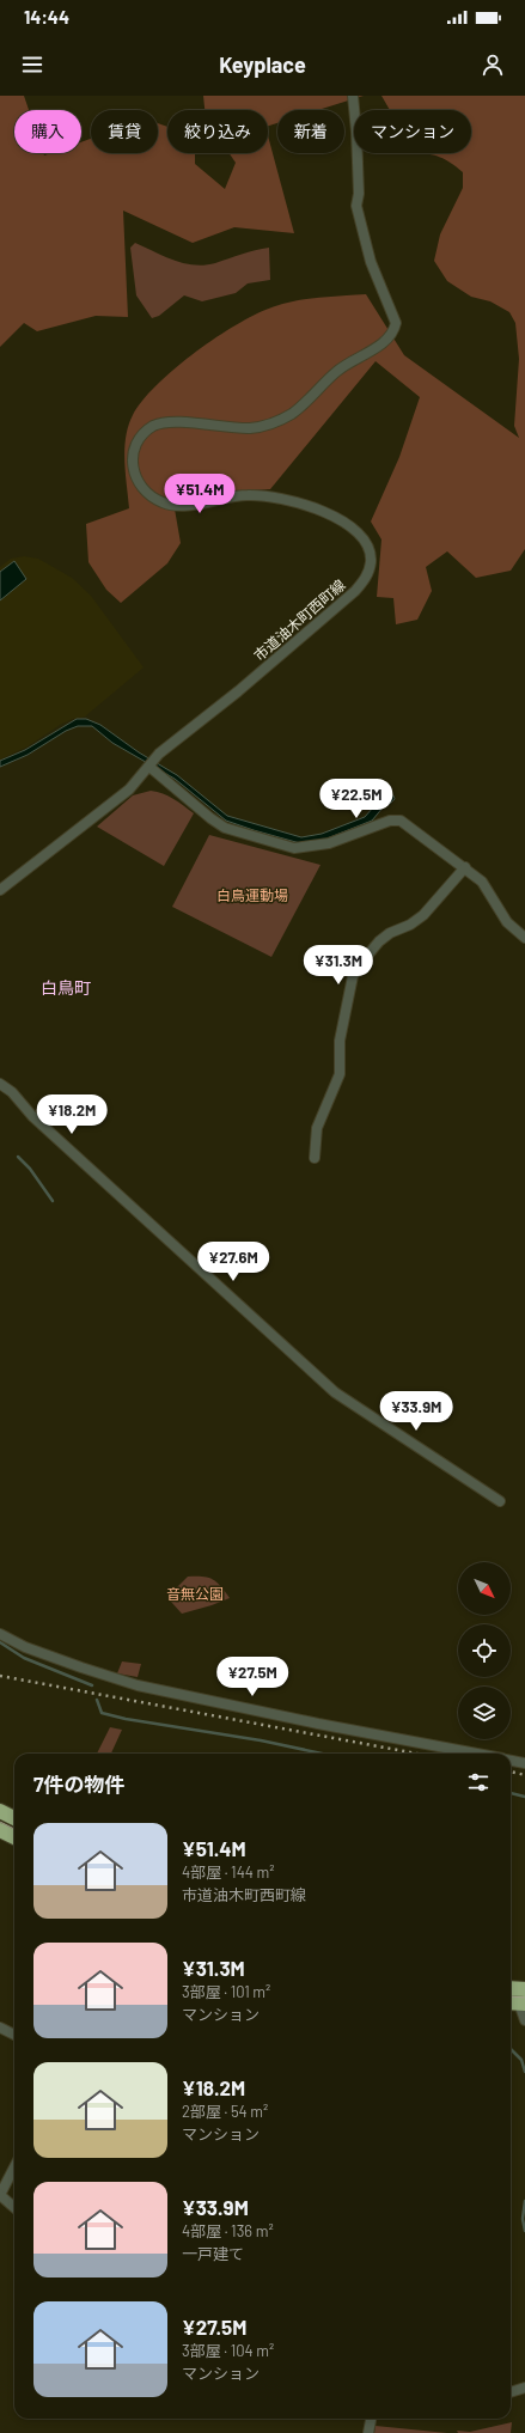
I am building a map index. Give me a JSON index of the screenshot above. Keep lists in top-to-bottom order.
{
  "streets": {
    "street": ["市道油木町西町線"]
  },
  "districts": ["白鳥町"],
  "parks": ["白鳥運動場", "音無公園"],
  "north": "bottom right",
  "page": {
    "status": "14:44",
    "header": "Keyplace",
    "chip": [
      "購入",
      "賃貸",
      "絞り込み",
      "新着",
      "マンション"
    ],
    "price": [
      "¥51.4M",
      "¥22.5M",
      "¥31.3M",
      "¥18.2M",
      "¥27.6M",
      "¥33.9M",
      "¥27.5M"
    ],
    "heading": "7件の物件",
    "list": [
      {
        "name": "¥51.4M",
        "note": "4部屋 · 144 m² · 市道油木町西町線"
      },
      {
        "name": "¥31.3M",
        "note": "3部屋 · 101 m² · マンション"
      },
      {
        "name": "¥18.2M",
        "note": "2部屋 · 54 m² · マンション"
      },
      {
        "name": "¥33.9M",
        "note": "4部屋 · 136 m² · 一戸建て"
      },
      {
        "name": "¥27.5M",
        "note": "3部屋 · 104 m² · マンション"
      }
    ]
  }
}
